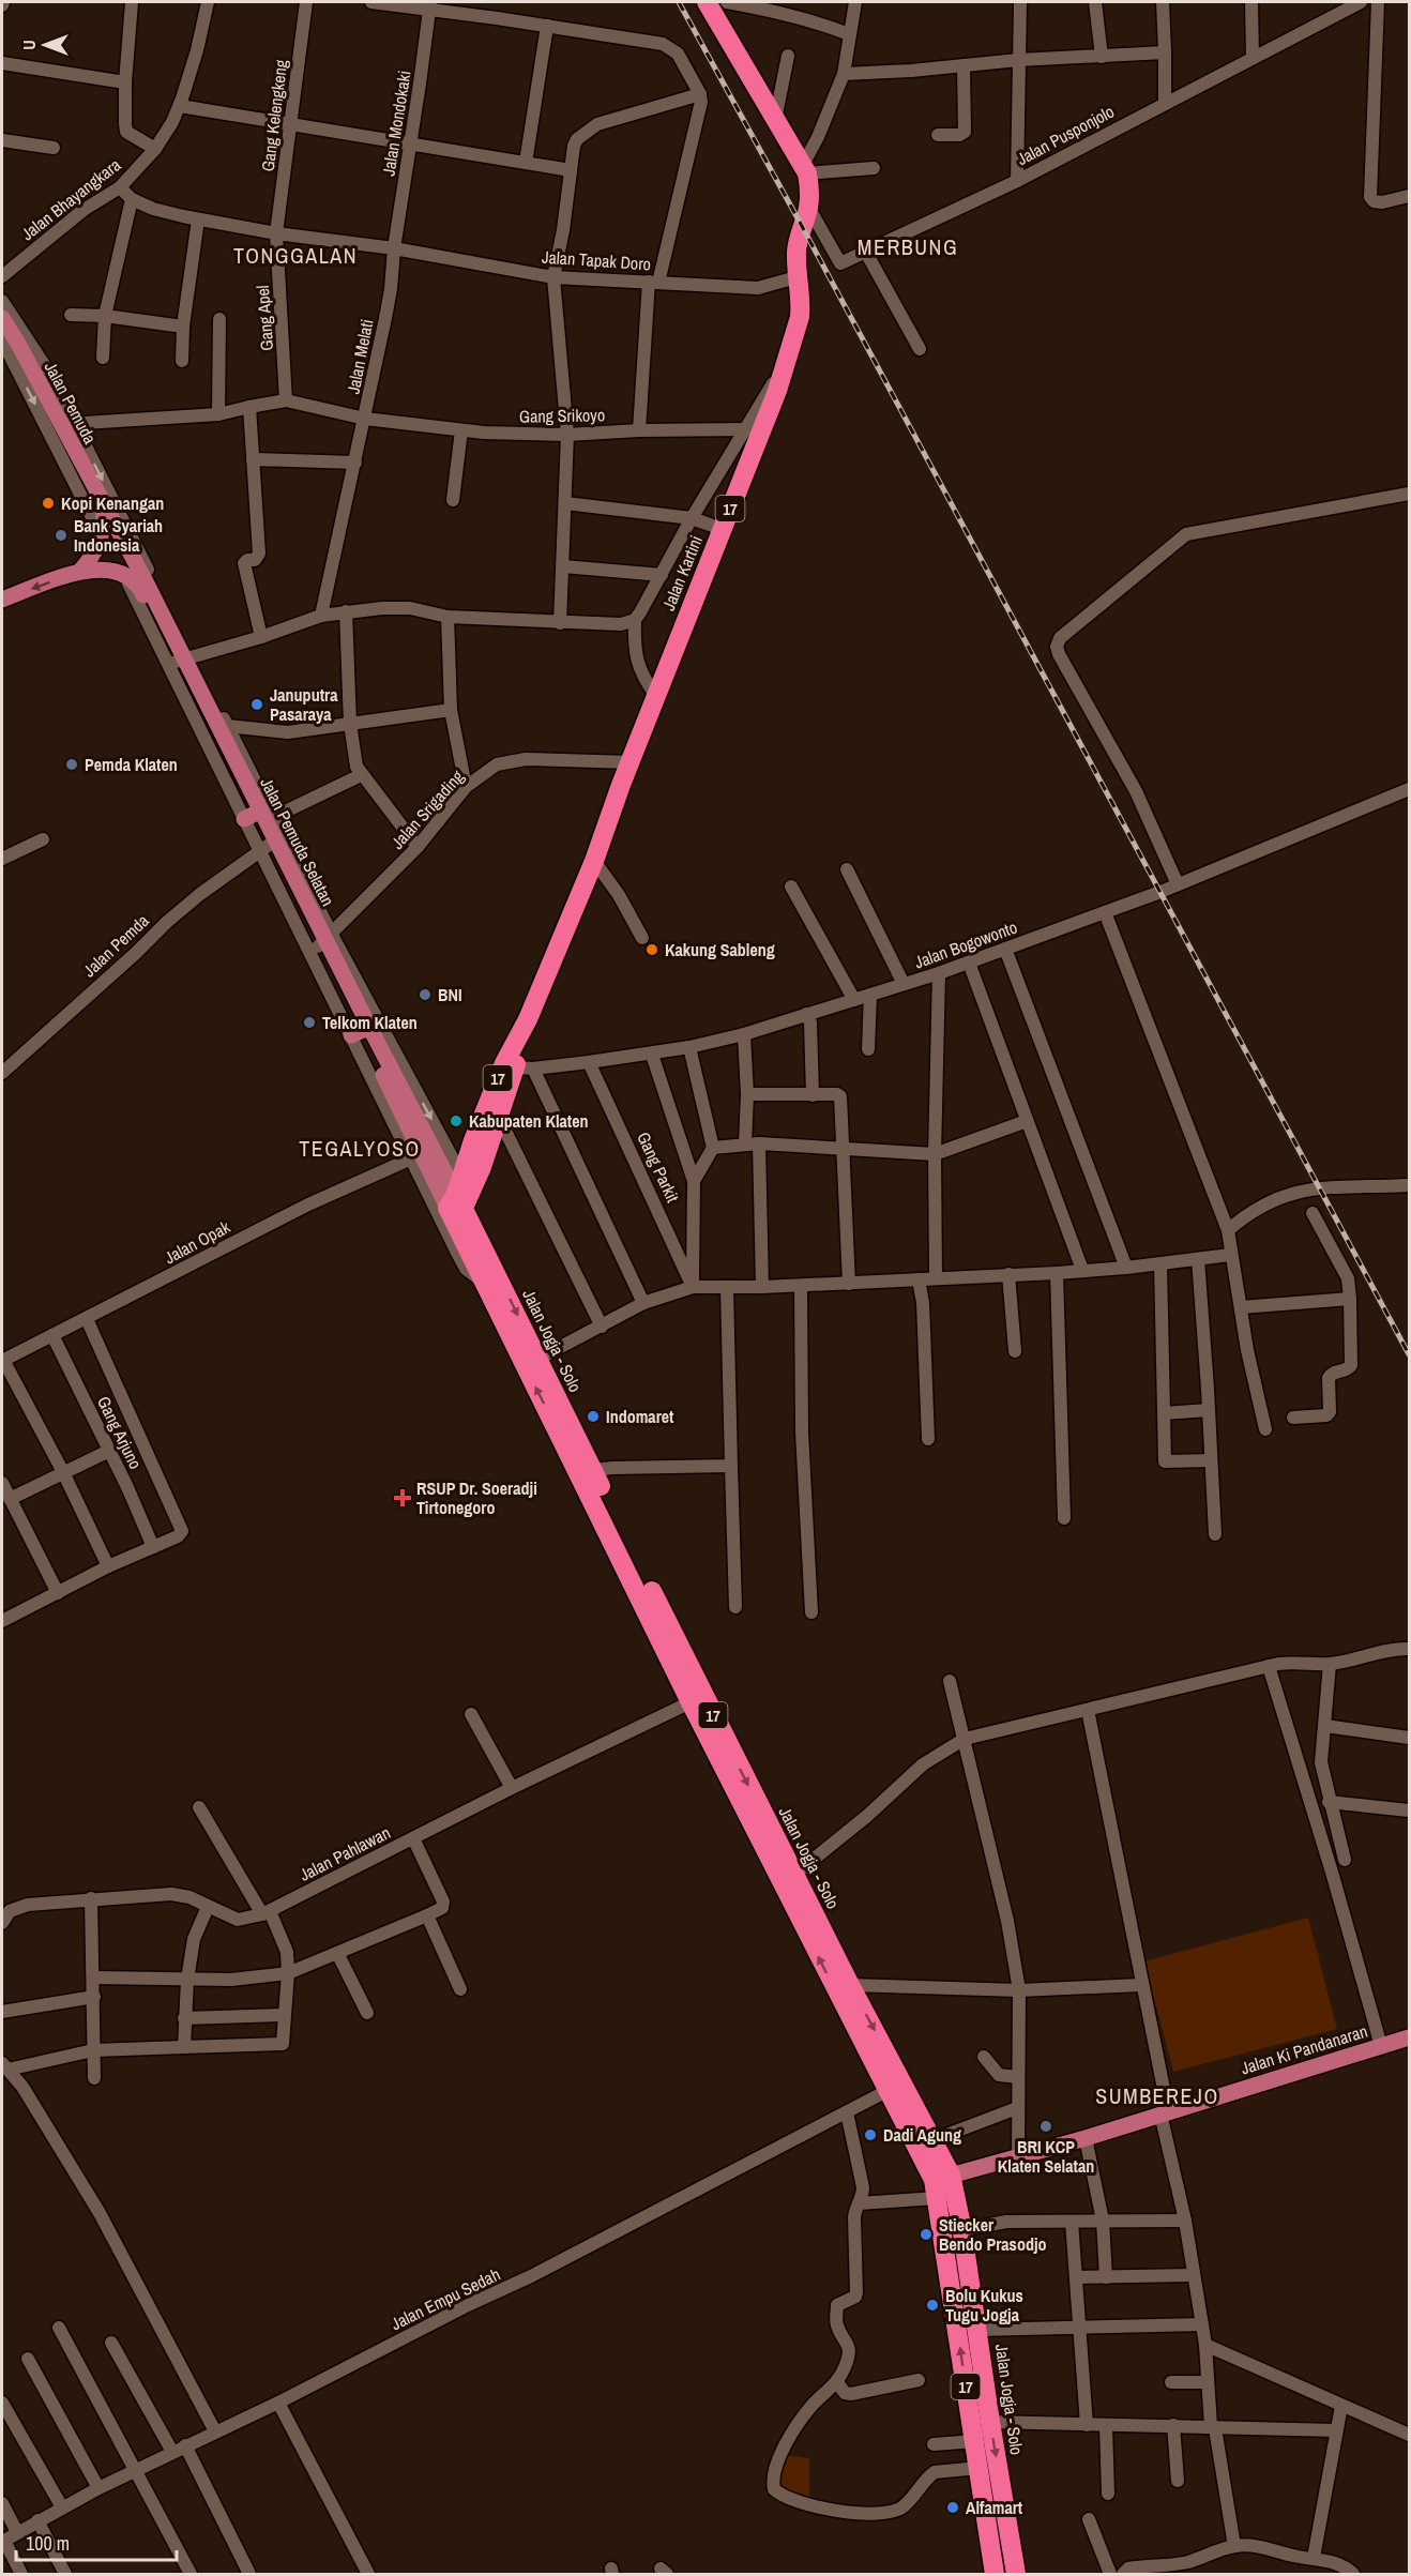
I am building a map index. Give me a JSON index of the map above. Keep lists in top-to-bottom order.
{
  "streets": {
    "highway": ["17", "Jalan Kartini", "Jalan Jogja - Solo"],
    "main road": ["Jalan Pemuda", "Jalan Pemuda Selatan", "Jalan Ki Pandanaran"],
    "street": [
      "Gang Kelengkeng",
      "Jalan Mondokaki",
      "Jalan Pusponjolo",
      "Jalan Bhayangkara",
      "Jalan Tapak Doro",
      "Gang Apel",
      "Jalan Melati",
      "Gang Srikoyo",
      "Jalan Srigading",
      "Jalan Bogowonto",
      "Jalan Pemda",
      "Gang Parkit",
      "Jalan Opak",
      "Gang Arjuno",
      "Jalan Pahlawan",
      "Jalan Empu Sedah"
    ]
  },
  "crossings": [
    ["Gang Kelengkeng", "Gang Apel"],
    ["Jalan Mondokaki", "Jalan Tapak Doro"],
    ["Jalan Mondokaki", "Jalan Melati"],
    ["Jalan Pusponjolo", "Jalan Kartini"],
    ["Jalan Tapak Doro", "Jalan Melati"],
    ["Jalan Tapak Doro", "Jalan Kartini"],
    ["Gang Apel", "Gang Srikoyo"],
    ["Jalan Melati", "Gang Srikoyo"],
    ["Jalan Pemuda", "Jalan Pemuda Selatan"],
    ["Gang Srikoyo", "Jalan Kartini"],
    ["Jalan Kartini", "Jalan Srigading"],
    ["Jalan Kartini", "Jalan Pemuda Selatan"],
    ["Jalan Kartini", "Jalan Bogowonto"],
    ["Jalan Kartini", "Jalan Jogja - Solo"],
    ["Jalan Srigading", "Jalan Pemuda Selatan"],
    ["Jalan Pemuda Selatan", "Jalan Pemda"],
    ["Jalan Pemuda Selatan", "Jalan Opak"],
    ["Jalan Pemuda Selatan", "Jalan Jogja - Solo"],
    ["Jalan Bogowonto", "Gang Parkit"],
    ["Jalan Opak", "Gang Arjuno"],
    ["Jalan Jogja - Solo", "Jalan Pahlawan"],
    ["Jalan Jogja - Solo", "Jalan Ki Pandanaran"],
    ["Jalan Jogja - Solo", "Jalan Empu Sedah"]
  ],
  "districts": [
    "MERBUNG",
    "TONGGALAN",
    "TEGALYOSO",
    "SUMBEREJO"
  ],
  "places": {
    "other": [
      "Kopi Kenangan",
      "Bank Syariah Indonesia",
      "Januputra Pasaraya",
      "Pemda Klaten",
      "Kakung Sableng",
      "BNI",
      "Telkom Klaten",
      "Kabupaten Klaten",
      "Indomaret",
      "BRI KCP Klaten Selatan",
      "Dadi Agung",
      "Stiecker Bendo Prasodjo",
      "Bolu Kukus Tugu Jogja",
      "Alfamart"
    ],
    "health": ["RSUP Dr. Soeradji Tirtonegoro"]
  },
  "scale_bar": "100 m",
  "north": "left"
}
